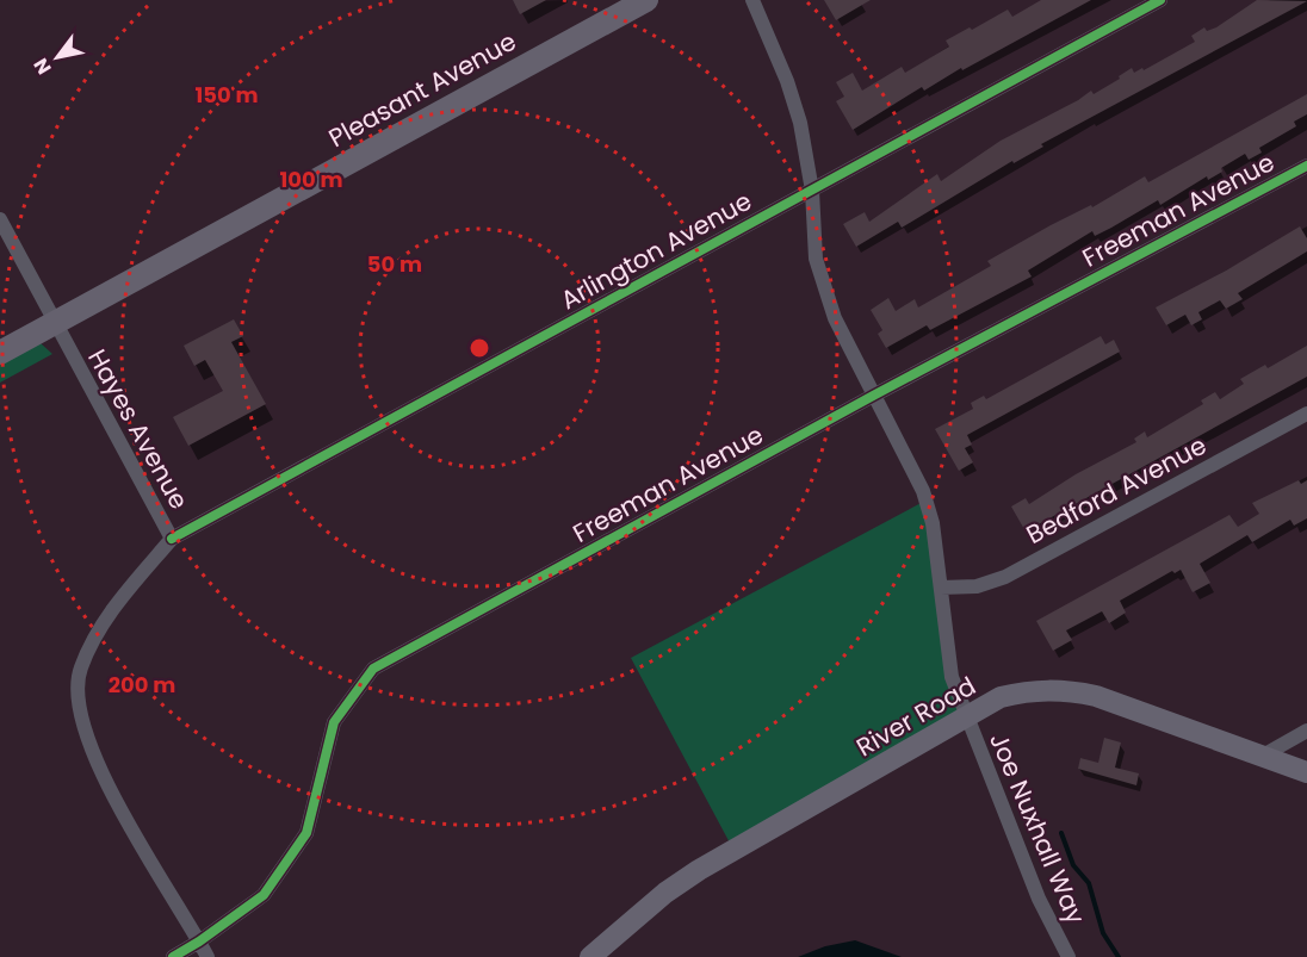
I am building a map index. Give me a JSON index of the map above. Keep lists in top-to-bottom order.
{
  "streets": {
    "main road": ["Pleasant Avenue"],
    "street": [
      "Freeman Avenue",
      "Arlington Avenue",
      "Hayes Avenue",
      "Bedford Avenue",
      "River Road",
      "Joe Nuxhall Way"
    ]
  },
  "crossings": [
    ["Pleasant Avenue", "Hayes Avenue"],
    ["Freeman Avenue", "Hayes Avenue"],
    ["Freeman Avenue", "Joe Nuxhall Way"],
    ["Arlington Avenue", "Hayes Avenue"],
    ["Arlington Avenue", "Joe Nuxhall Way"],
    ["Bedford Avenue", "Joe Nuxhall Way"],
    ["River Road", "Joe Nuxhall Way"]
  ],
  "north": "bottom left",
  "rings": [
    "150 m",
    "100 m",
    "50 m",
    "200 m"
  ]
}
